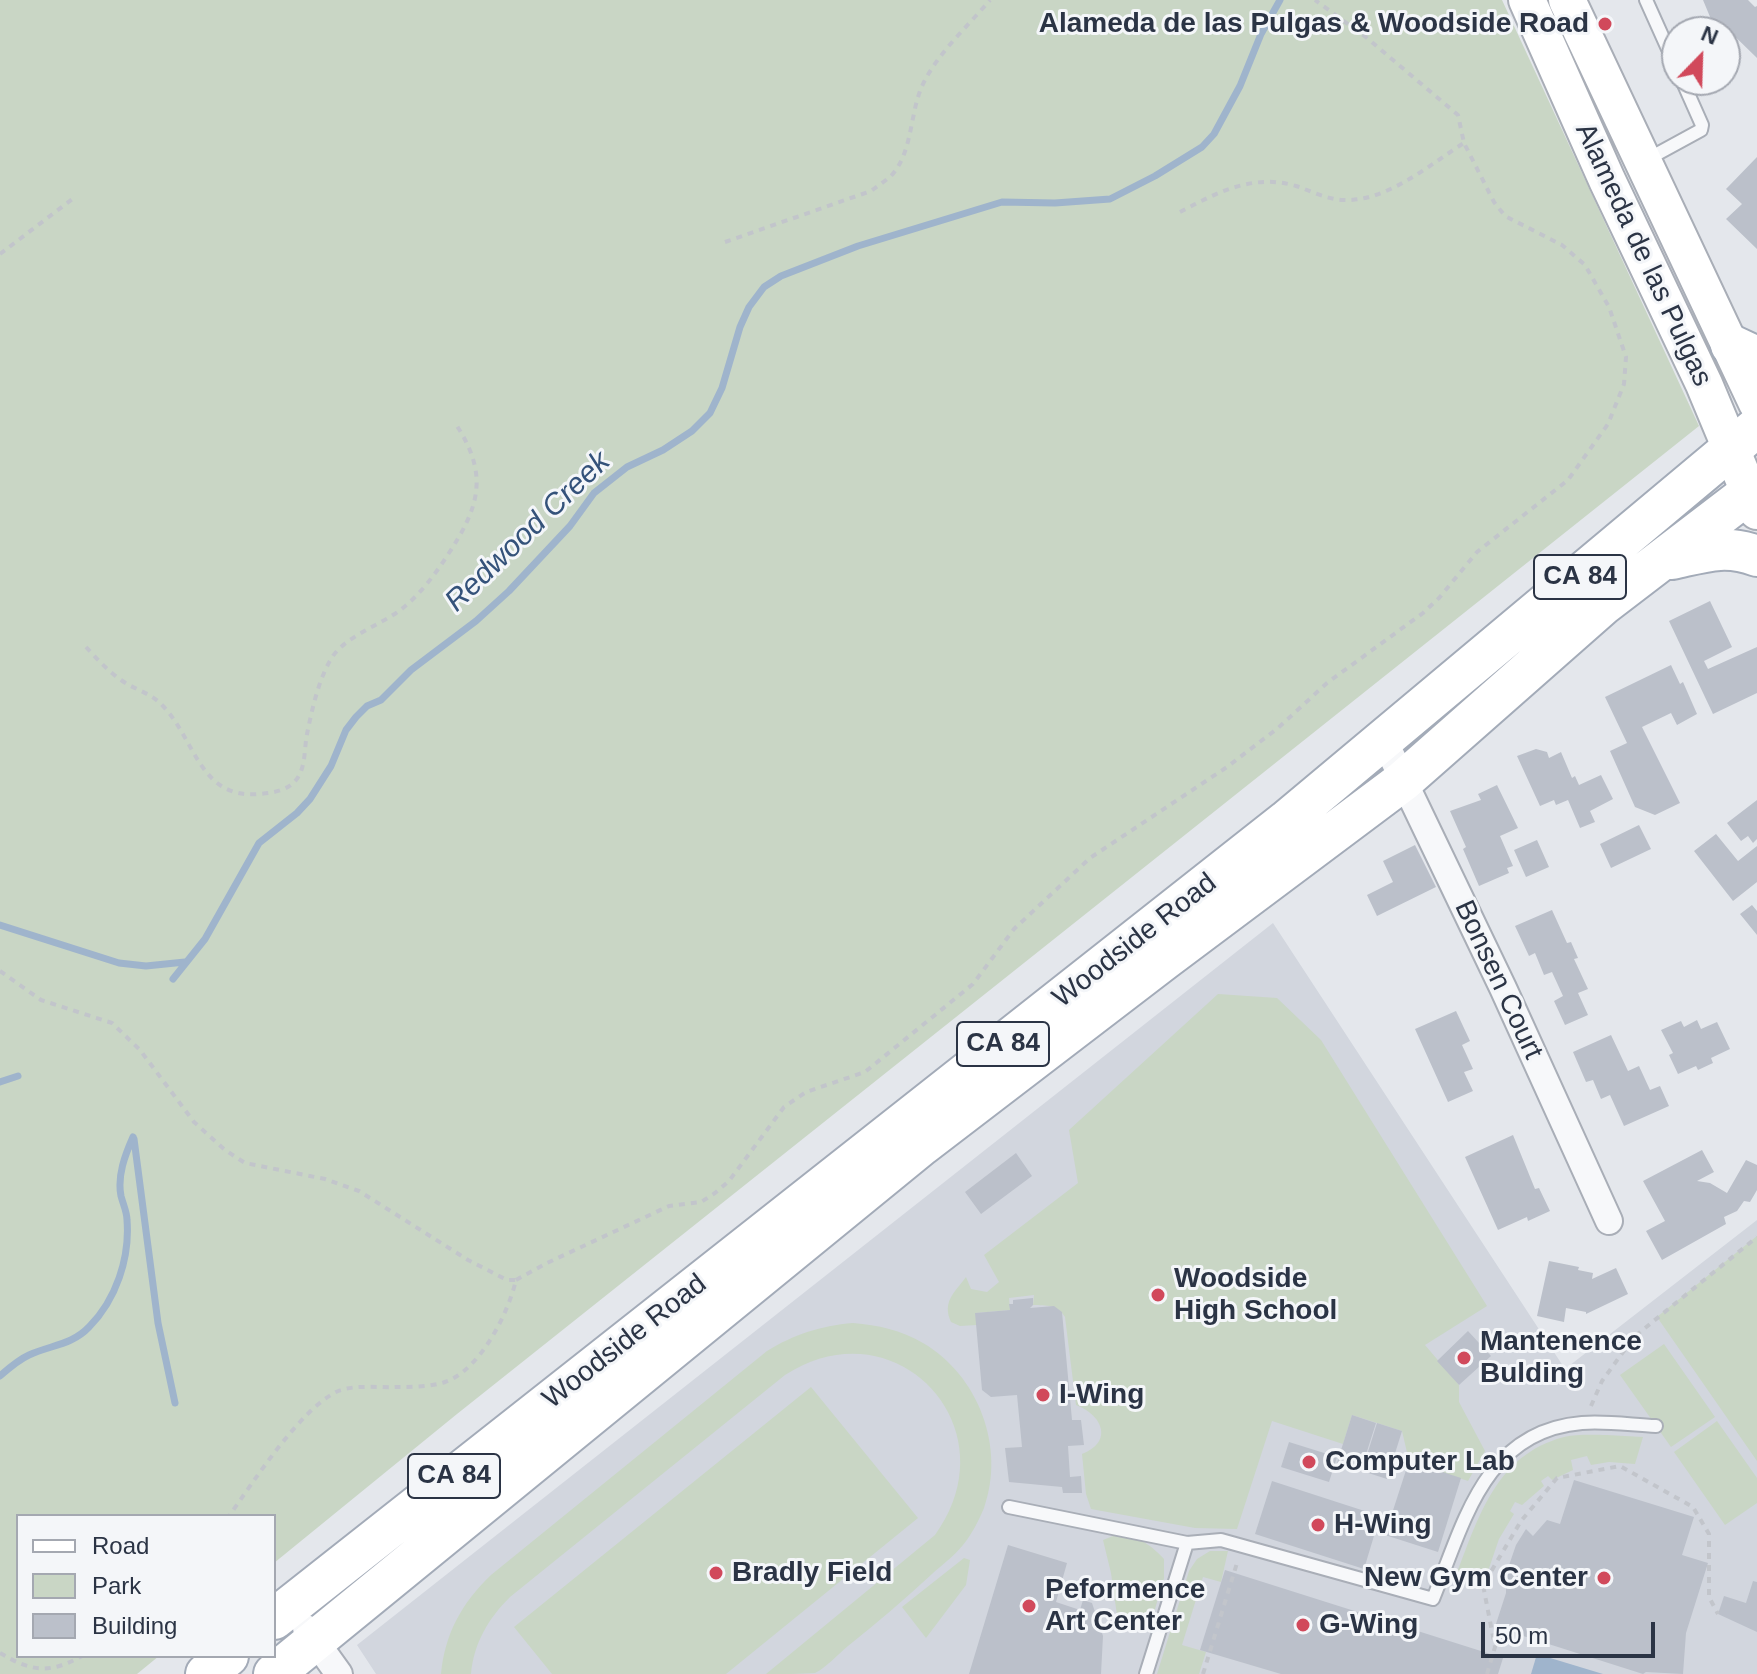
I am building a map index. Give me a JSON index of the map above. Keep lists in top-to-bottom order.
{
  "streets": {
    "main road": ["Alameda de las Pulgas", "CA 84", "Woodside Road"],
    "street": ["Bonsen Court"]
  },
  "crossings": [
    ["Alameda de las Pulgas", "Woodside Road"],
    ["Woodside Road", "Bonsen Court"]
  ],
  "water": ["Redwood Creek"],
  "places": [
    "Alameda de las Pulgas & Woodside Road",
    "Woodside High School",
    "Mantenence Bulding",
    "I-Wing",
    "Computer Lab",
    "H-Wing",
    "Bradly Field",
    "New Gym Center",
    "Peformence Art Center",
    "G-Wing"
  ],
  "legend": ["Road", "Park", "Building"],
  "scale_bar": "50 m",
  "north": "top right"
}
